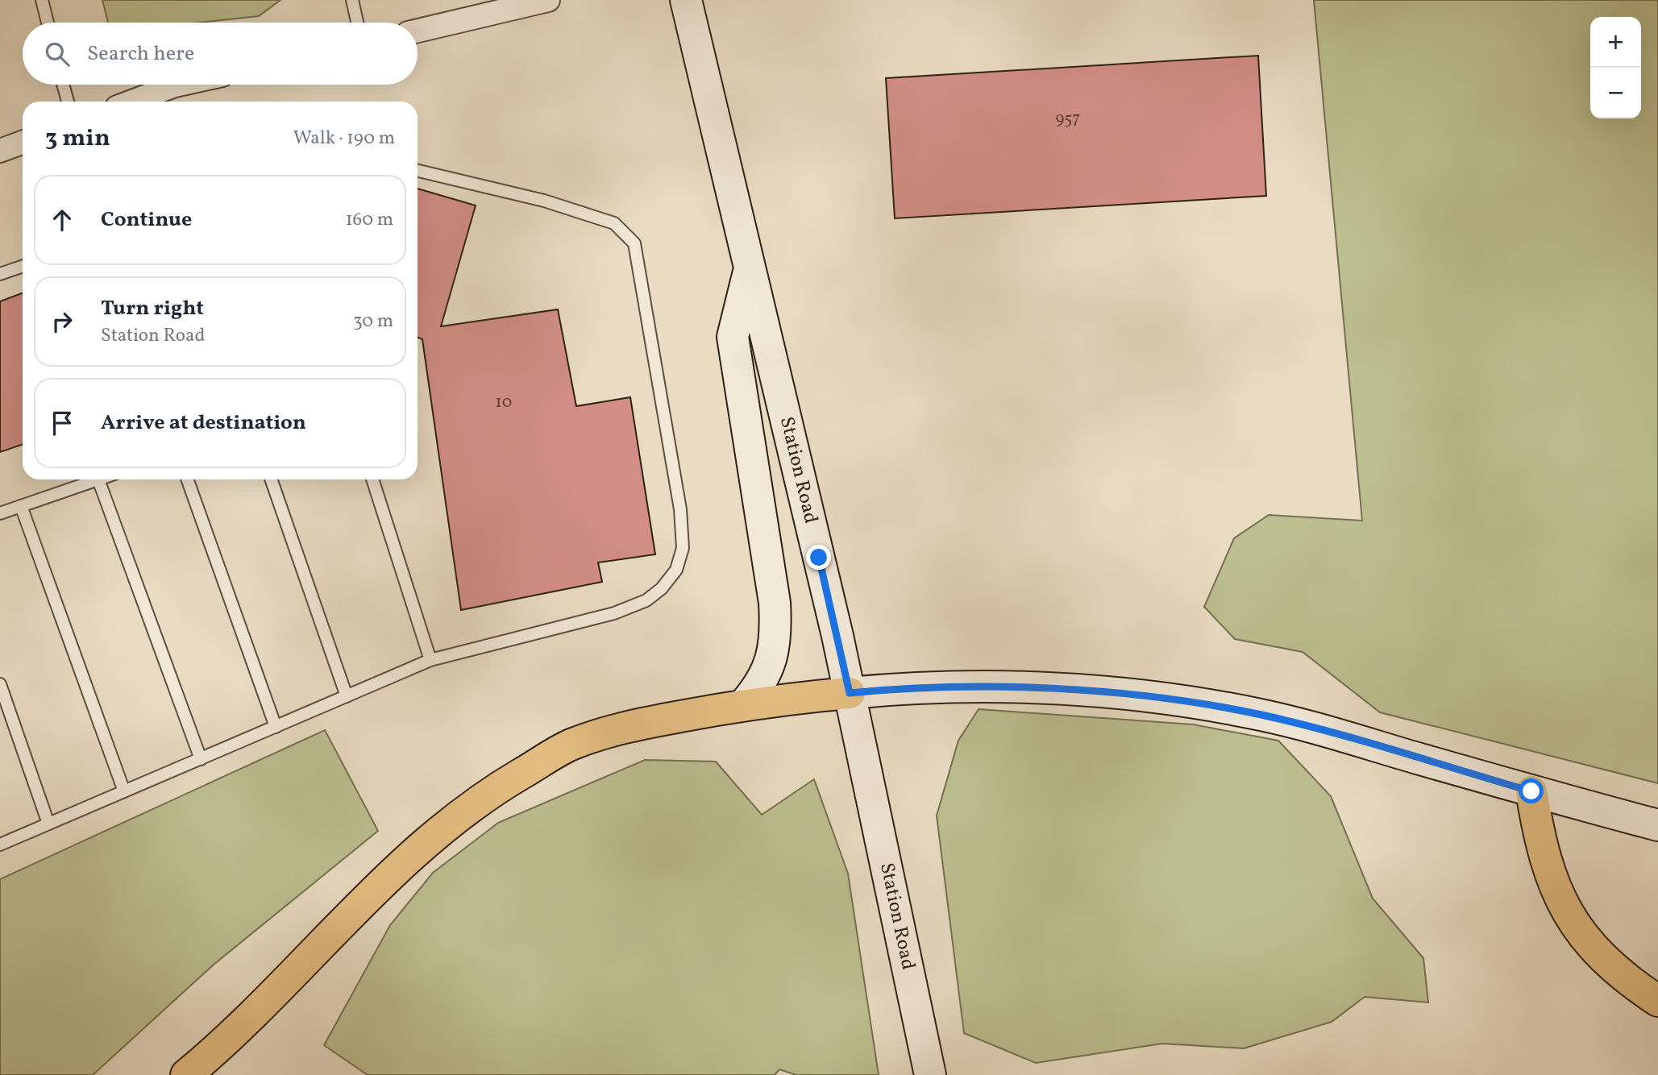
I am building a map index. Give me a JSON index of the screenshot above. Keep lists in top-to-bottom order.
{
  "streets": {
    "main road": ["Station Road"]
  },
  "house_numbers": ["957", "10"],
  "page": {
    "map_buttons": ["+", "−"],
    "search": "Search here",
    "heading": ["3 min", "Walk · 190 m"],
    "list": [
      ["Continue", "160 m"],
      ["Turn right", "Station Road", "30 m"],
      "Arrive at destination"
    ]
  }
}
